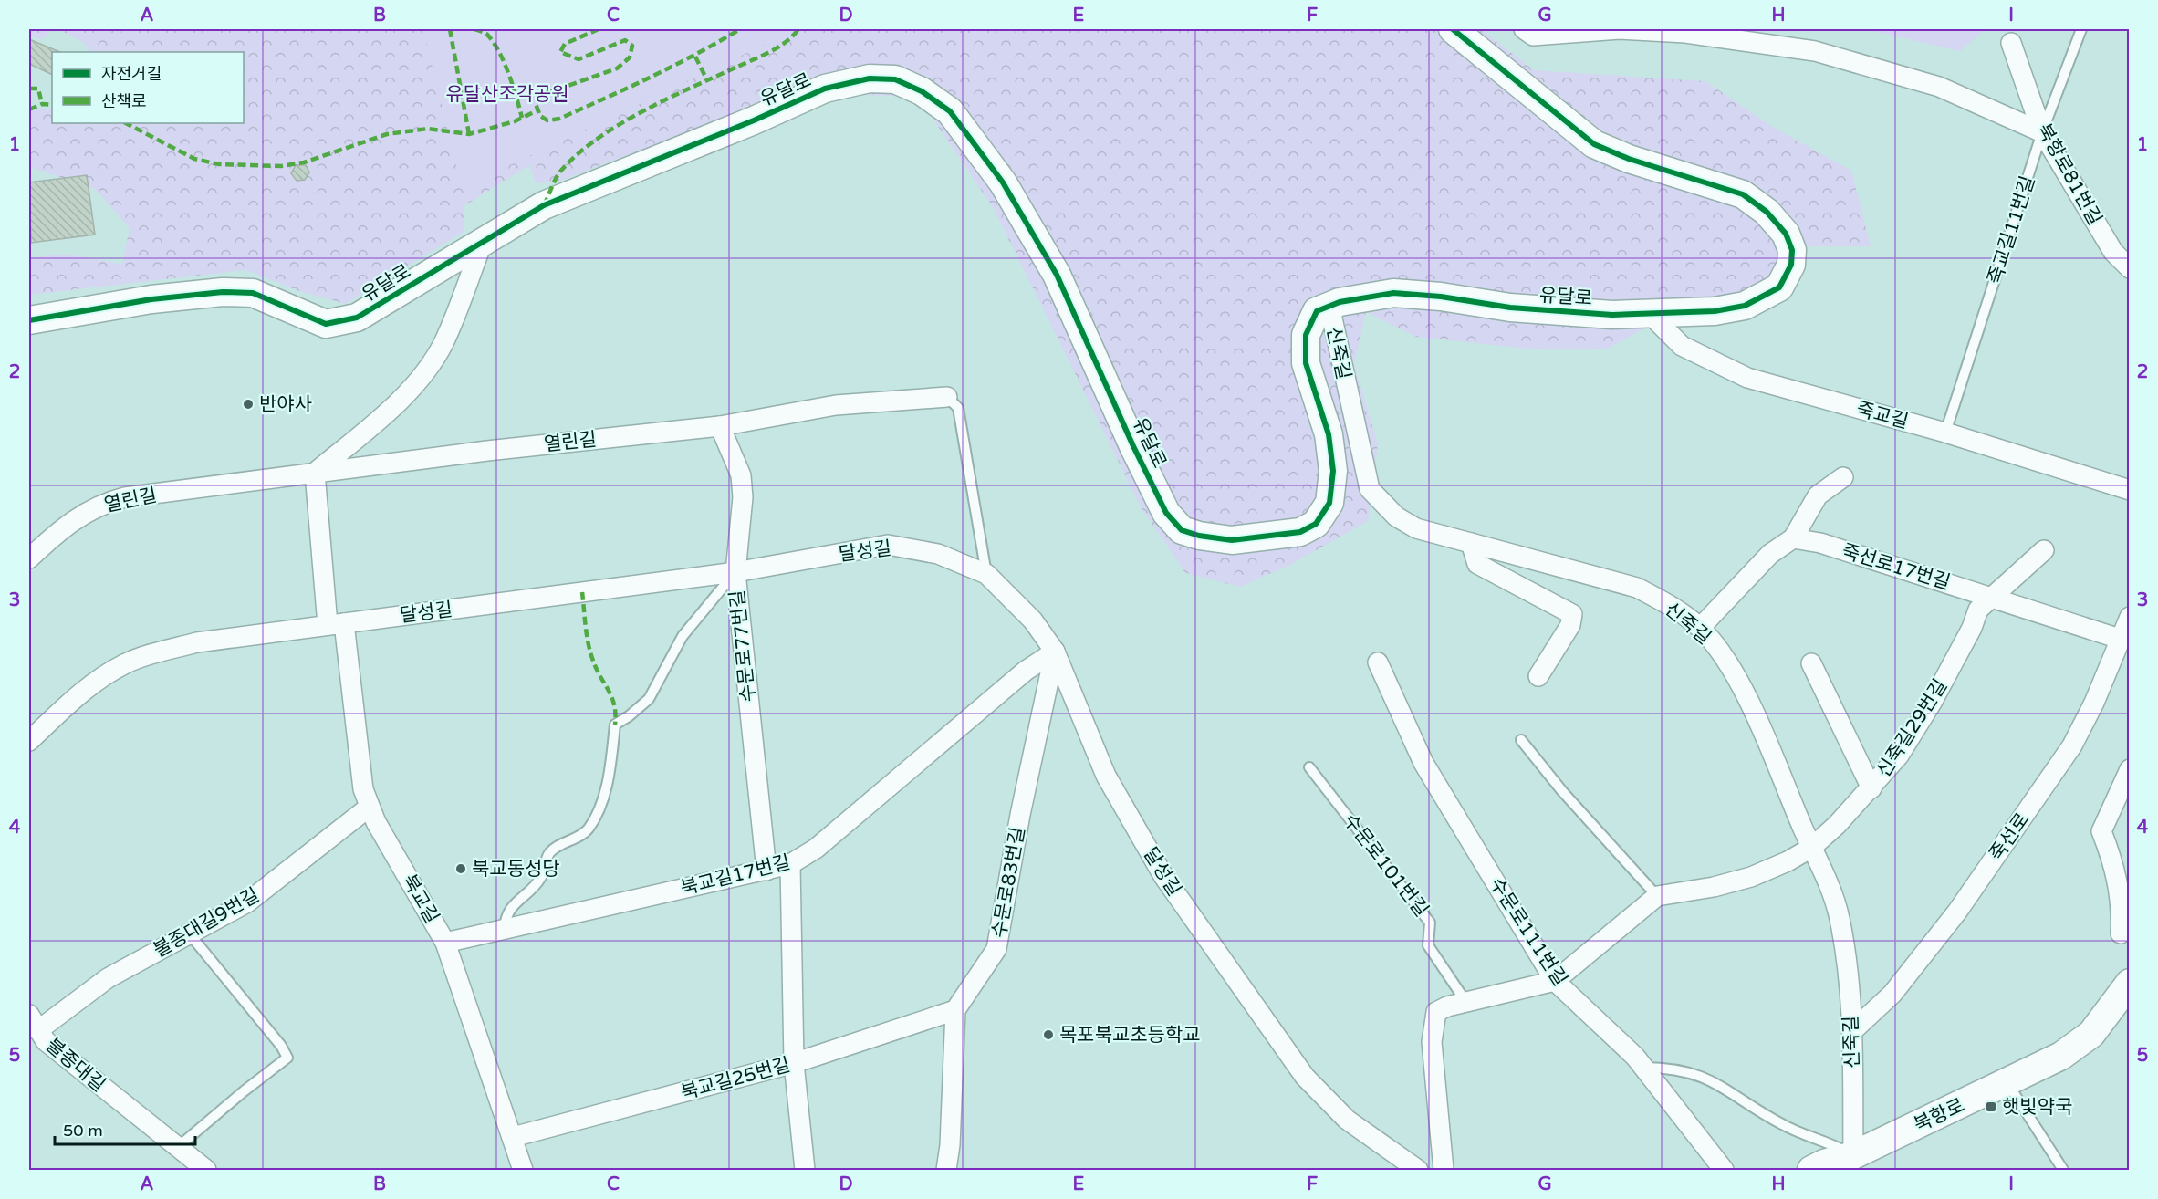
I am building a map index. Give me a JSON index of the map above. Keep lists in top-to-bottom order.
{
  "streets": {
    "street": [
      "유달로",
      "북항로81번길",
      "신죽길",
      "죽교길",
      "열린길",
      "달성길",
      "죽선로17번길",
      "수문로77번길",
      "신죽길29번길",
      "죽선로",
      "북교길17번길",
      "수문로83번길",
      "북교길",
      "불종대길9번길",
      "수문로111번길",
      "불종대길",
      "북교길25번길",
      "북항로"
    ],
    "lane": ["죽교길11번길", "수문로101번길"]
  },
  "crossings": [
    ["유달로", "신죽길"],
    ["유달로", "죽교길"],
    ["북항로81번길", "죽교길11번길"],
    ["죽교길11번길", "죽교길"],
    ["신죽길", "신죽길29번길"],
    ["신죽길", "죽선로"],
    ["신죽길", "북항로"],
    ["열린길", "달성길"],
    ["열린길", "수문로77번길"],
    ["열린길", "북교길"],
    ["달성길", "수문로77번길"],
    ["달성길", "북교길17번길"],
    ["달성길", "수문로83번길"],
    ["달성길", "북교길"],
    ["죽선로17번길", "신죽길29번길"],
    ["죽선로17번길", "죽선로"],
    ["수문로77번길", "북교길17번길"],
    ["북교길17번길", "수문로83번길"],
    ["북교길17번길", "북교길"],
    ["수문로83번길", "북교길25번길"],
    ["북교길", "불종대길9번길"],
    ["북교길", "북교길25번길"],
    ["불종대길9번길", "불종대길"]
  ],
  "parks": ["유달산조각공원"],
  "places": {
    "other": ["반야사", "북교동성당", "목포북교초등학교"],
    "transit": ["햇빛약국"]
  },
  "legend": ["자전거길", "산책로"],
  "scale_bar": "50 m",
  "grid": {
    "columns": [
      "A",
      "B",
      "C",
      "D",
      "E",
      "F",
      "G",
      "H",
      "I"
    ],
    "rows": [
      "1",
      "2",
      "3",
      "4",
      "5"
    ]
  }
}
